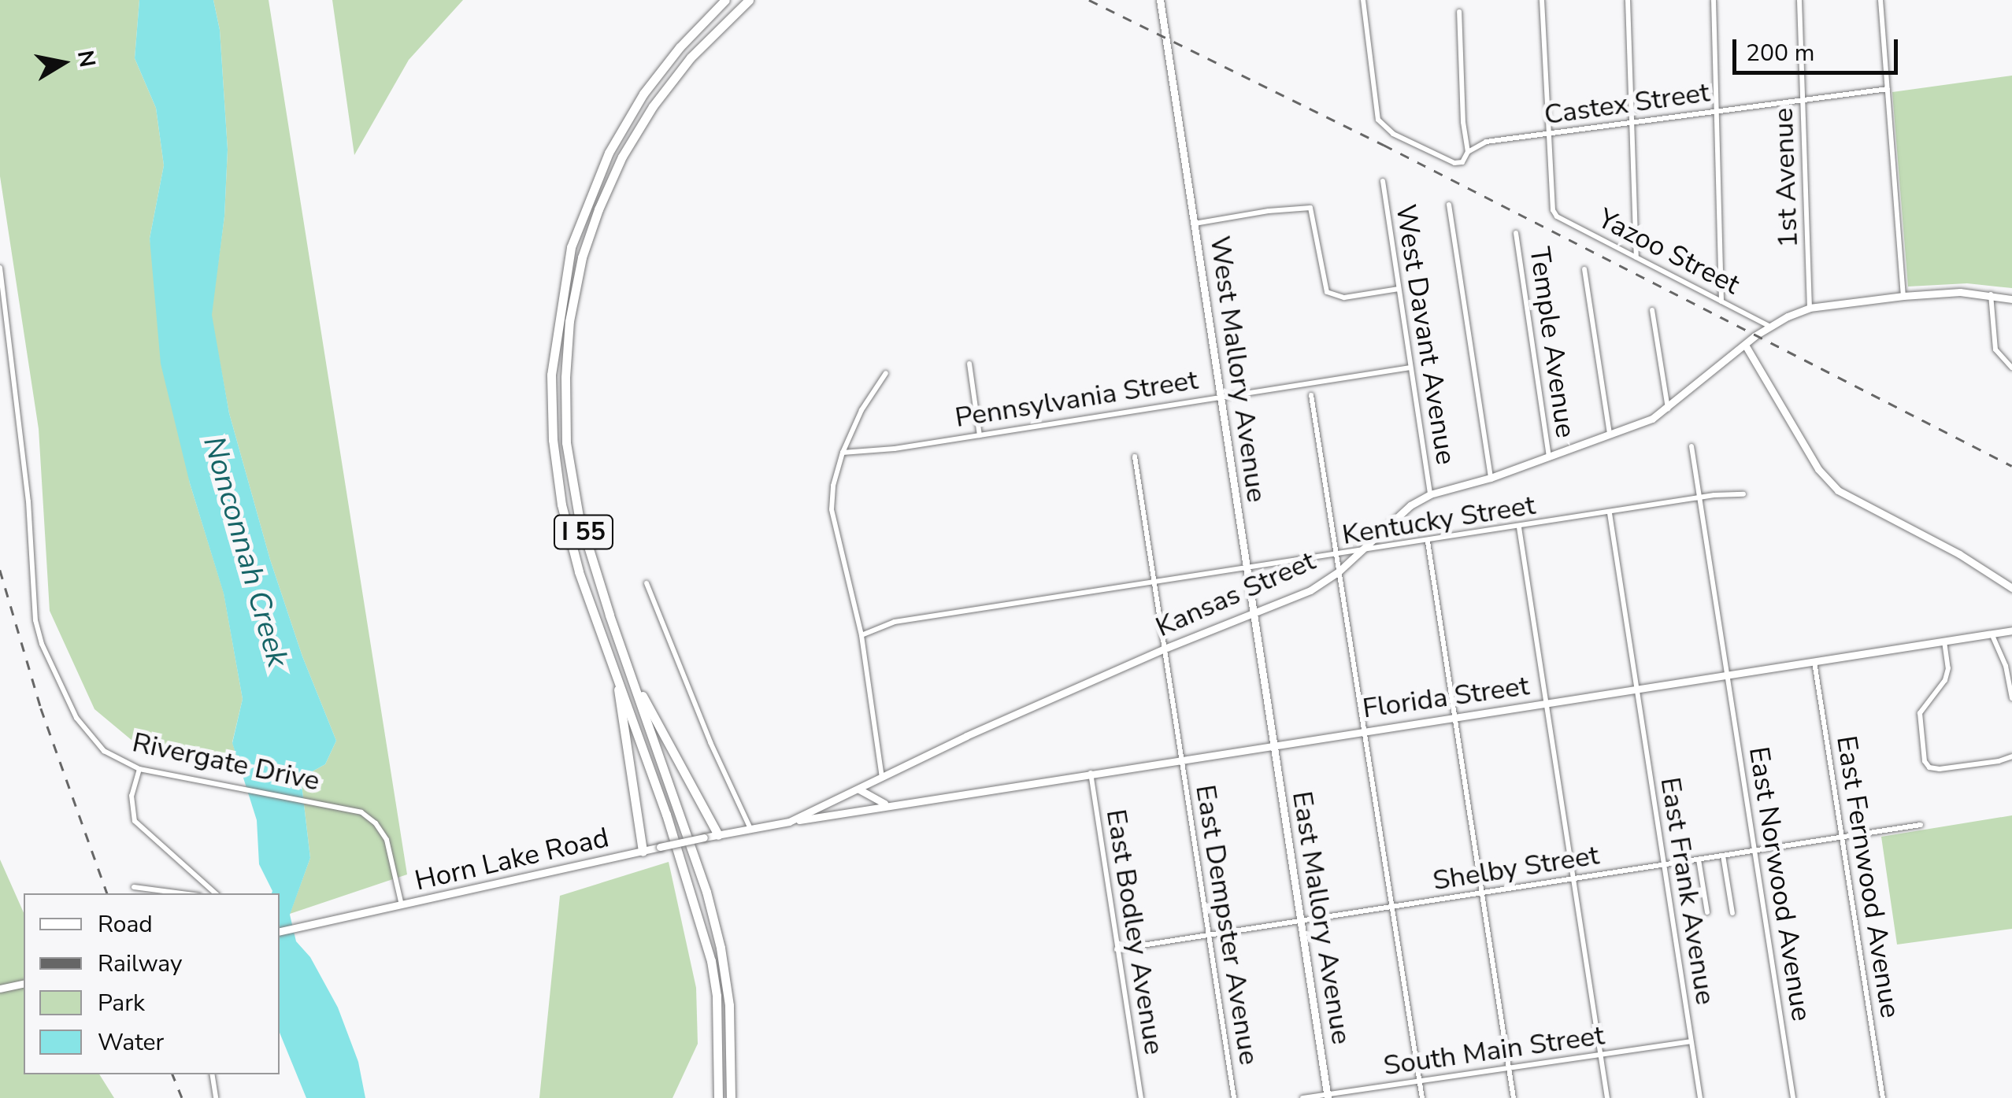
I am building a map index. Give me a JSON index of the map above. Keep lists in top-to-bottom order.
{
  "streets": {
    "highway": ["I 55"],
    "main road": [
      "West Mallory Avenue",
      "Kansas Street",
      "Florida Street",
      "Horn Lake Road",
      "East Mallory Avenue"
    ],
    "street": [
      "Castex Street",
      "1st Avenue",
      "Yazoo Street",
      "West Davant Avenue",
      "Temple Avenue",
      "Pennsylvania Street",
      "Kentucky Street",
      "Rivergate Drive",
      "Shelby Street",
      "East Fernwood Avenue",
      "East Norwood Avenue",
      "East Frank Avenue",
      "East Dempster Avenue",
      "East Bodley Avenue",
      "South Main Street"
    ]
  },
  "crossings": [
    ["Castex Street", "1st Avenue"],
    ["Castex Street", "Yazoo Street"],
    ["1st Avenue", "Kansas Street"],
    ["Yazoo Street", "Kansas Street"],
    ["West Davant Avenue", "Pennsylvania Street"],
    ["West Davant Avenue", "Kansas Street"],
    ["Temple Avenue", "Kansas Street"],
    ["West Mallory Avenue", "Pennsylvania Street"],
    ["West Mallory Avenue", "Kentucky Street"],
    ["West Mallory Avenue", "Kansas Street"],
    ["West Mallory Avenue", "Florida Street"],
    ["West Mallory Avenue", "East Mallory Avenue"],
    ["Kentucky Street", "Kansas Street"],
    ["Kentucky Street", "East Norwood Avenue"],
    ["Kentucky Street", "East Frank Avenue"],
    ["Kentucky Street", "East Dempster Avenue"],
    ["Kansas Street", "Florida Street"],
    ["Kansas Street", "Horn Lake Road"],
    ["Kansas Street", "East Dempster Avenue"],
    ["Florida Street", "East Fernwood Avenue"],
    ["Florida Street", "East Norwood Avenue"],
    ["Florida Street", "East Frank Avenue"],
    ["Florida Street", "East Mallory Avenue"],
    ["Florida Street", "East Dempster Avenue"],
    ["Florida Street", "East Bodley Avenue"],
    ["Rivergate Drive", "Horn Lake Road"],
    ["Shelby Street", "East Fernwood Avenue"],
    ["Shelby Street", "East Norwood Avenue"],
    ["Shelby Street", "East Frank Avenue"],
    ["Shelby Street", "East Mallory Avenue"],
    ["Shelby Street", "East Dempster Avenue"],
    ["Shelby Street", "East Bodley Avenue"],
    ["East Frank Avenue", "South Main Street"],
    ["East Mallory Avenue", "South Main Street"]
  ],
  "water": ["Nonconnah Creek"],
  "legend": [
    "Road",
    "Railway",
    "Park",
    "Water"
  ],
  "scale_bar": "200 m",
  "north": "right"
}
